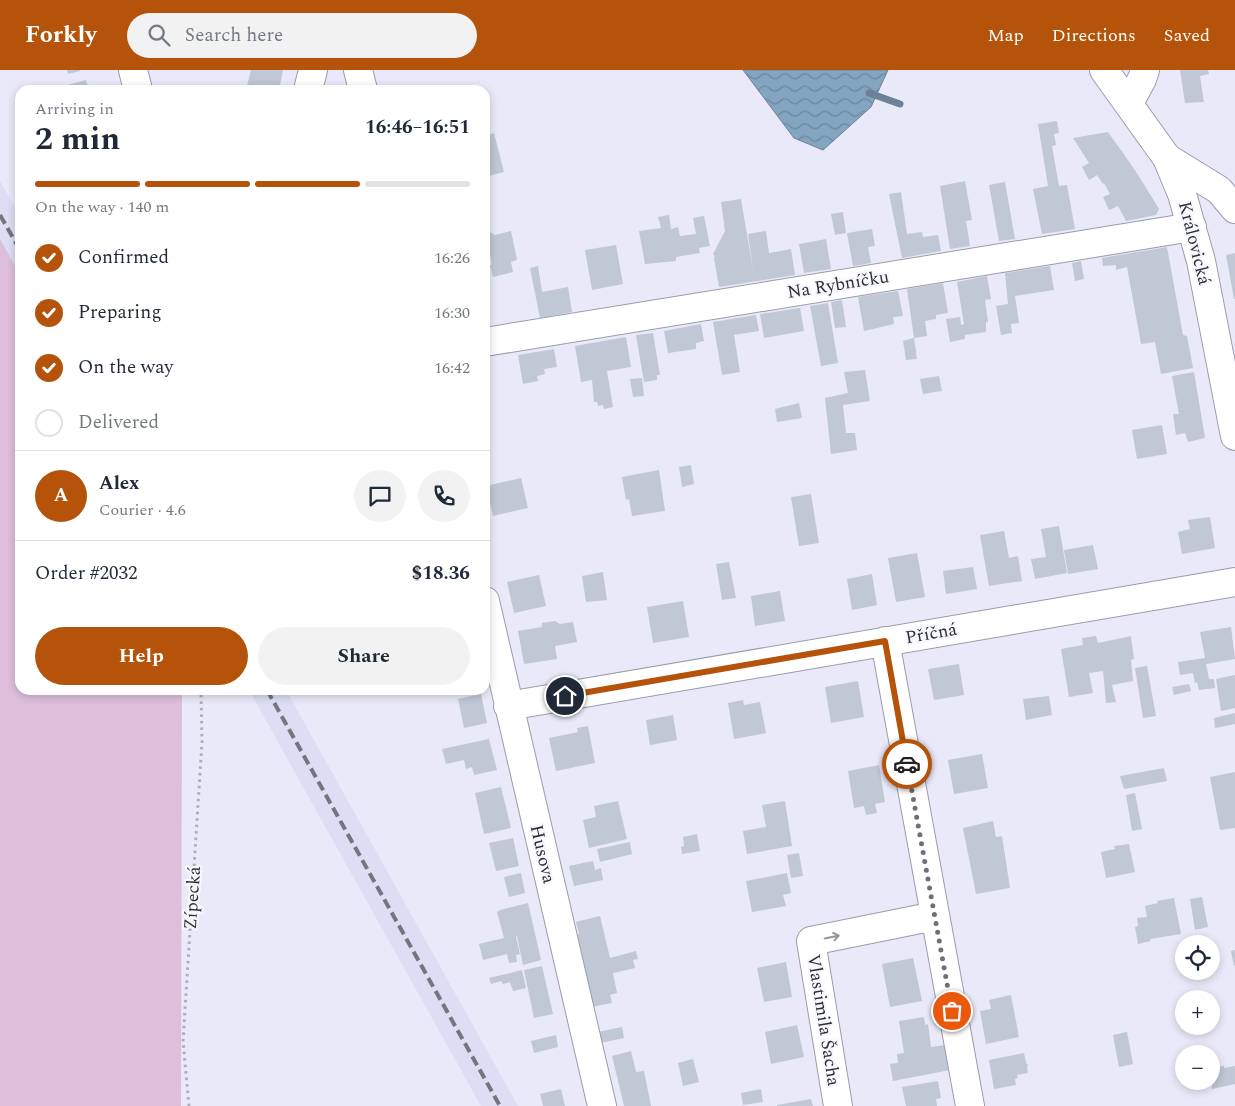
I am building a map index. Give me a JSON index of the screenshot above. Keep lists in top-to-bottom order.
{
  "streets": {
    "street": [
      "Královická",
      "Na Rybníčku",
      "Příčná",
      "Husova",
      "Vlastimila Šacha"
    ],
    "path": ["Zípecká"]
  },
  "crossings": [
    ["Královická", "Na Rybníčku"],
    ["Příčná", "Husova"]
  ],
  "page": {
    "header": "Forkly",
    "search": "Search here",
    "nav": ["Map", "Directions", "Saved"],
    "heading": ["2 min", "Arriving in", "16:46–16:51"],
    "panel": [
      "Alex",
      "Courier · 4.6",
      "Order #2032",
      "$18.36"
    ],
    "bar": "On the way · 140 m",
    "list": [
      ["Confirmed", "16:26"],
      ["Preparing", "16:30"],
      ["On the way", "16:42"],
      "Delivered"
    ],
    "round": "A",
    "buttons": ["Help", "Share"],
    "map_buttons": ["+", "−"]
  }
}
